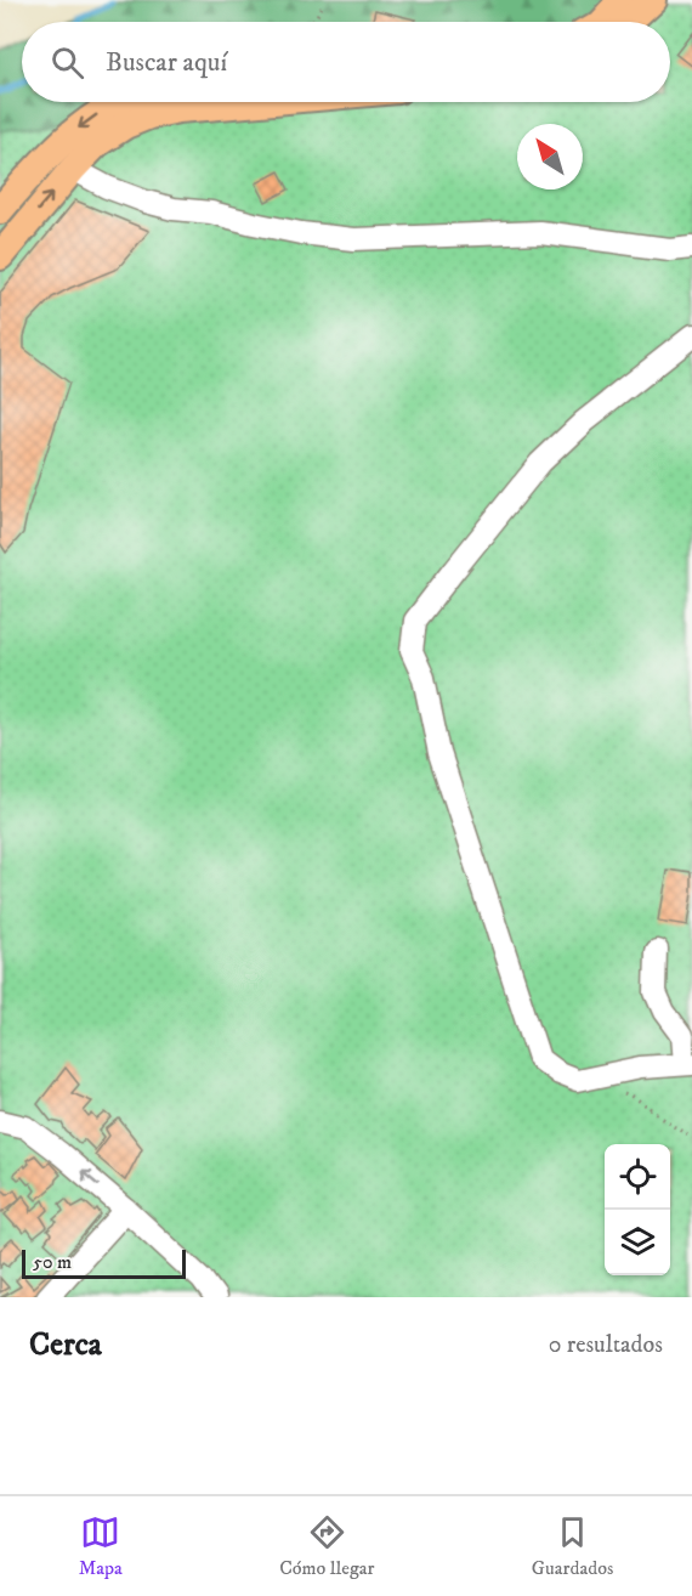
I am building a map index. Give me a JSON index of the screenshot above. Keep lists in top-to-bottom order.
{
  "scale_bar": "50 m",
  "north": "top left",
  "page": {
    "search": "Buscar aquí",
    "scale": "50 m",
    "heading": ["Cerca", "0 resultados"],
    "nav": ["Mapa", "Cómo llegar", "Guardados"]
  }
}
